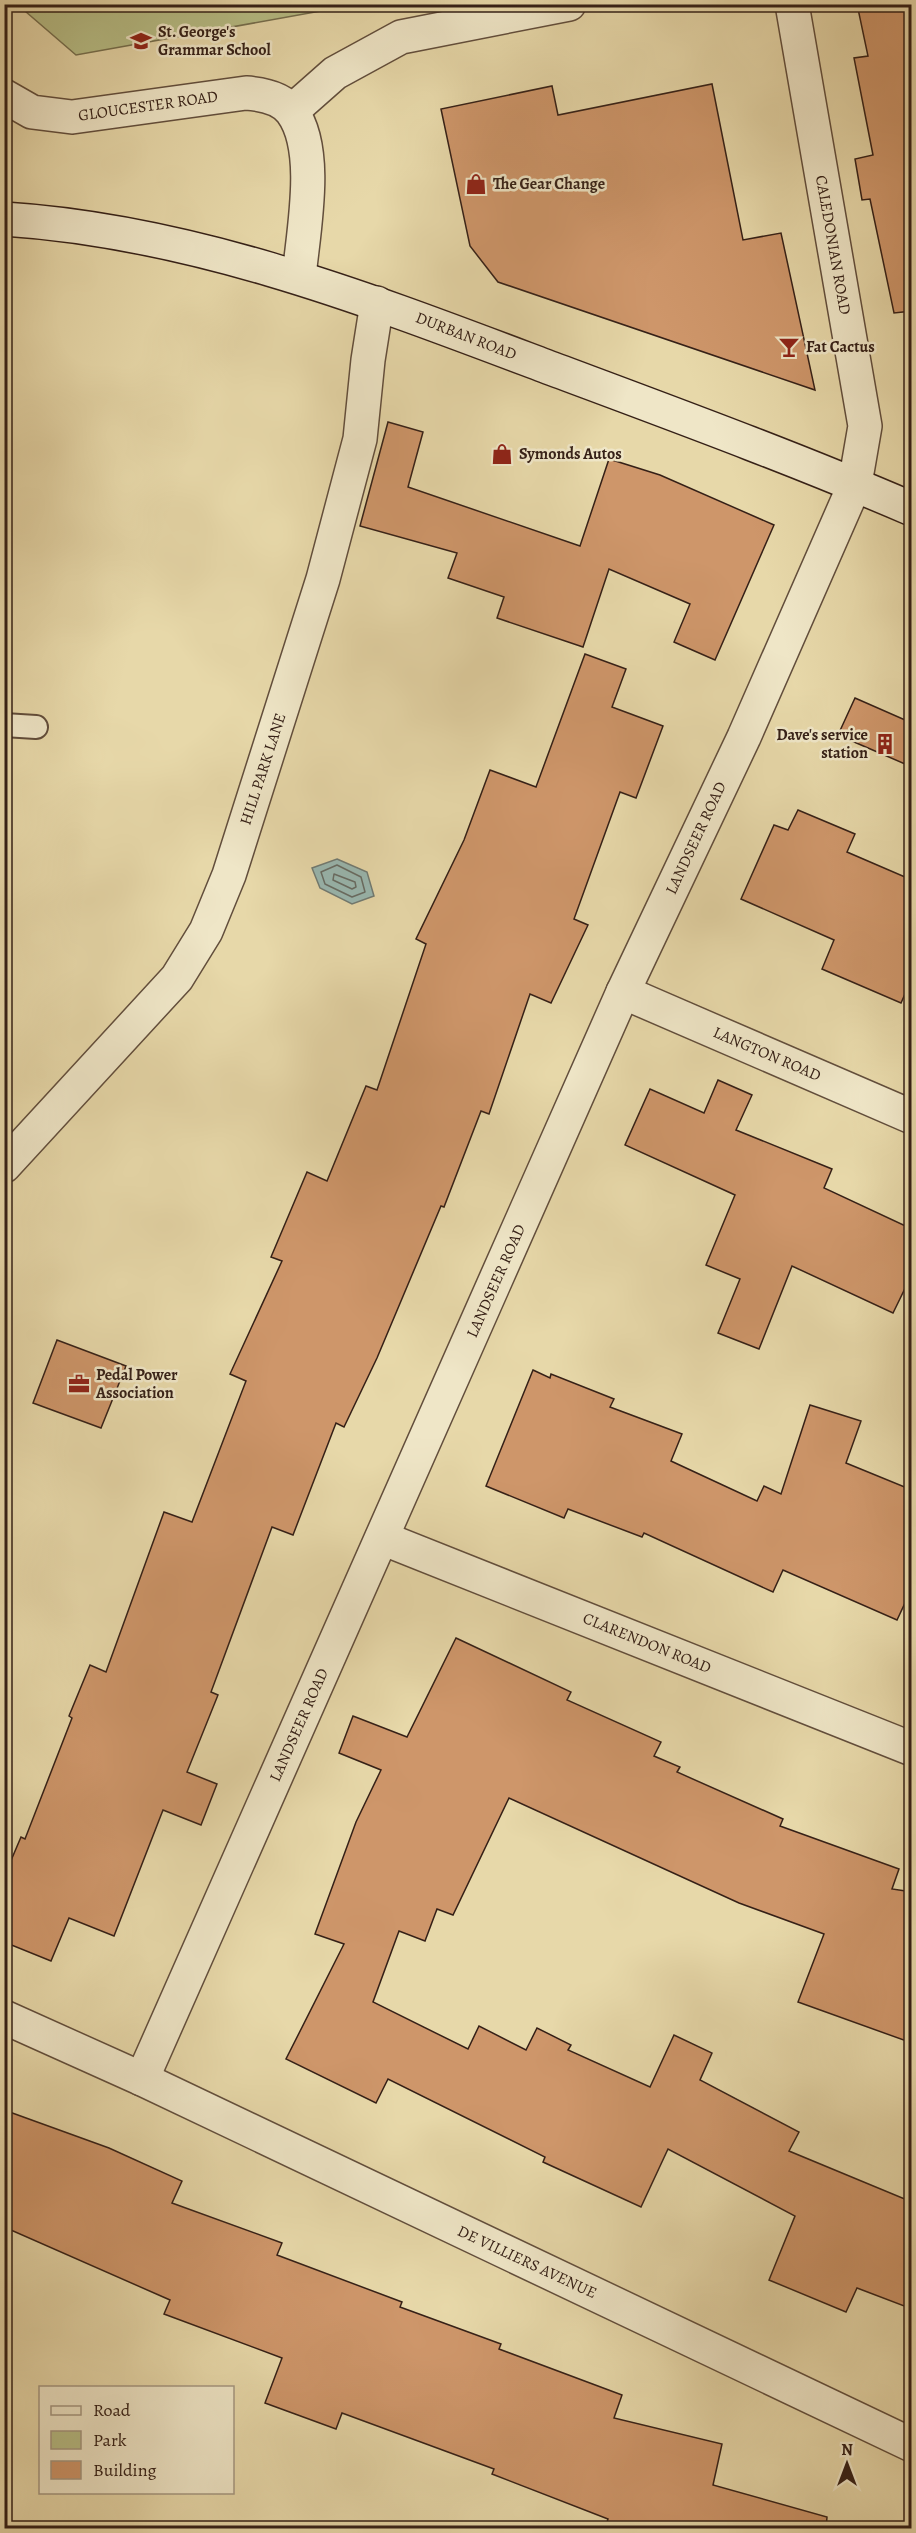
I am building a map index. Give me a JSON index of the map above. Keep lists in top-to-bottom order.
{
  "streets": {
    "street": [
      "GLOUCESTER ROAD",
      "CALEDONIAN ROAD",
      "DURBAN ROAD",
      "HILL PARK LANE",
      "LANDSEER ROAD",
      "LANGTON ROAD",
      "CLARENDON ROAD",
      "DE VILLIERS AVENUE"
    ]
  },
  "crossings": [
    ["CALEDONIAN ROAD", "DURBAN ROAD"],
    ["CALEDONIAN ROAD", "LANDSEER ROAD"],
    ["DURBAN ROAD", "HILL PARK LANE"],
    ["DURBAN ROAD", "LANDSEER ROAD"],
    ["LANDSEER ROAD", "LANGTON ROAD"],
    ["LANDSEER ROAD", "CLARENDON ROAD"],
    ["LANDSEER ROAD", "DE VILLIERS AVENUE"]
  ],
  "places": {
    "school or university": ["St. George's Grammar School"],
    "shop": ["The Gear Change", "Symonds Autos"],
    "bar": ["Fat Cactus"],
    "building": ["Dave's service station"],
    "office": ["Pedal Power Association"]
  },
  "legend": ["Road", "Park", "Building"],
  "north": "top"
}
